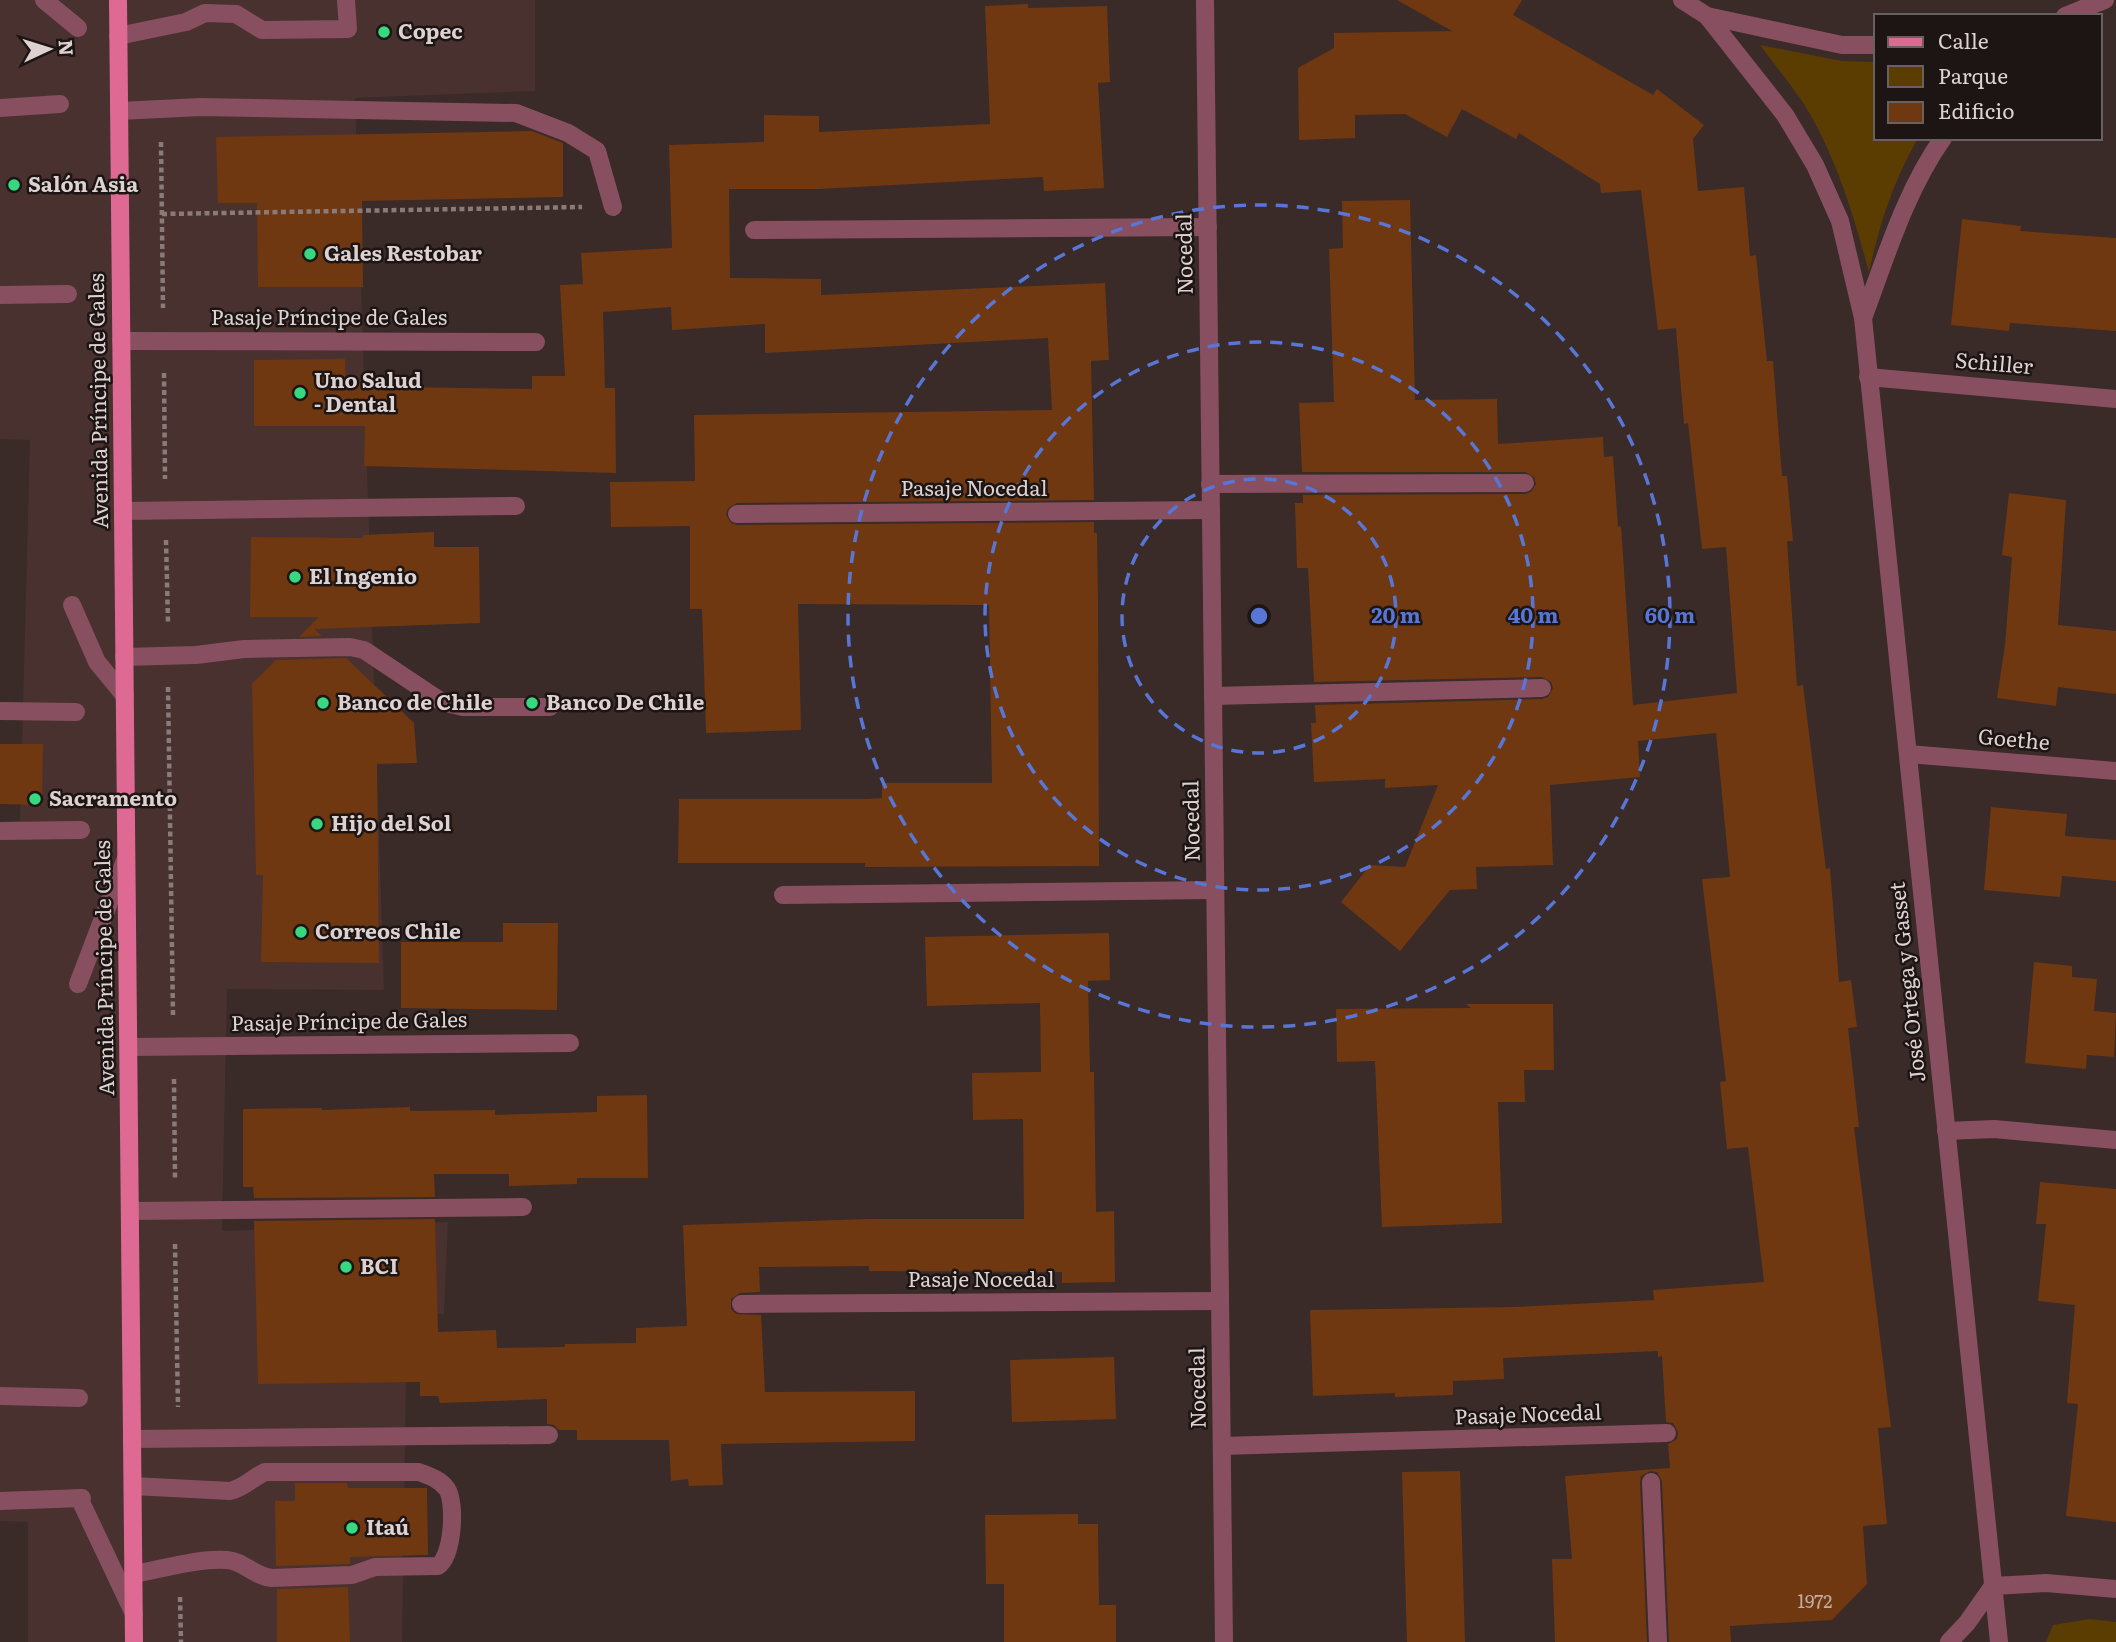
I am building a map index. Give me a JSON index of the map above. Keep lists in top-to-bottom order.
{
  "streets": {
    "main road": ["Avenida Príncipe de Gales"],
    "street": [
      "Nocedal",
      "Pasaje Príncipe de Gales",
      "Schiller",
      "Pasaje Nocedal",
      "Goethe",
      "José Ortega y Gasset"
    ]
  },
  "crossings": [
    ["Nocedal", "Pasaje Nocedal"],
    ["Pasaje Príncipe de Gales", "Avenida Príncipe de Gales"],
    ["Schiller", "José Ortega y Gasset"],
    ["Goethe", "José Ortega y Gasset"]
  ],
  "places": [
    "Copec",
    "Salón Asia",
    "Gales Restobar",
    "Uno Salud - Dental",
    "El Ingenio",
    "Banco de Chile",
    "Banco De Chile",
    "Sacramento",
    "Hijo del Sol",
    "Correos Chile",
    "BCI",
    "Itaú"
  ],
  "house_numbers": ["1972"],
  "legend": ["Calle", "Parque", "Edificio"],
  "north": "right",
  "rings": ["20 m", "40 m", "60 m"]
}
